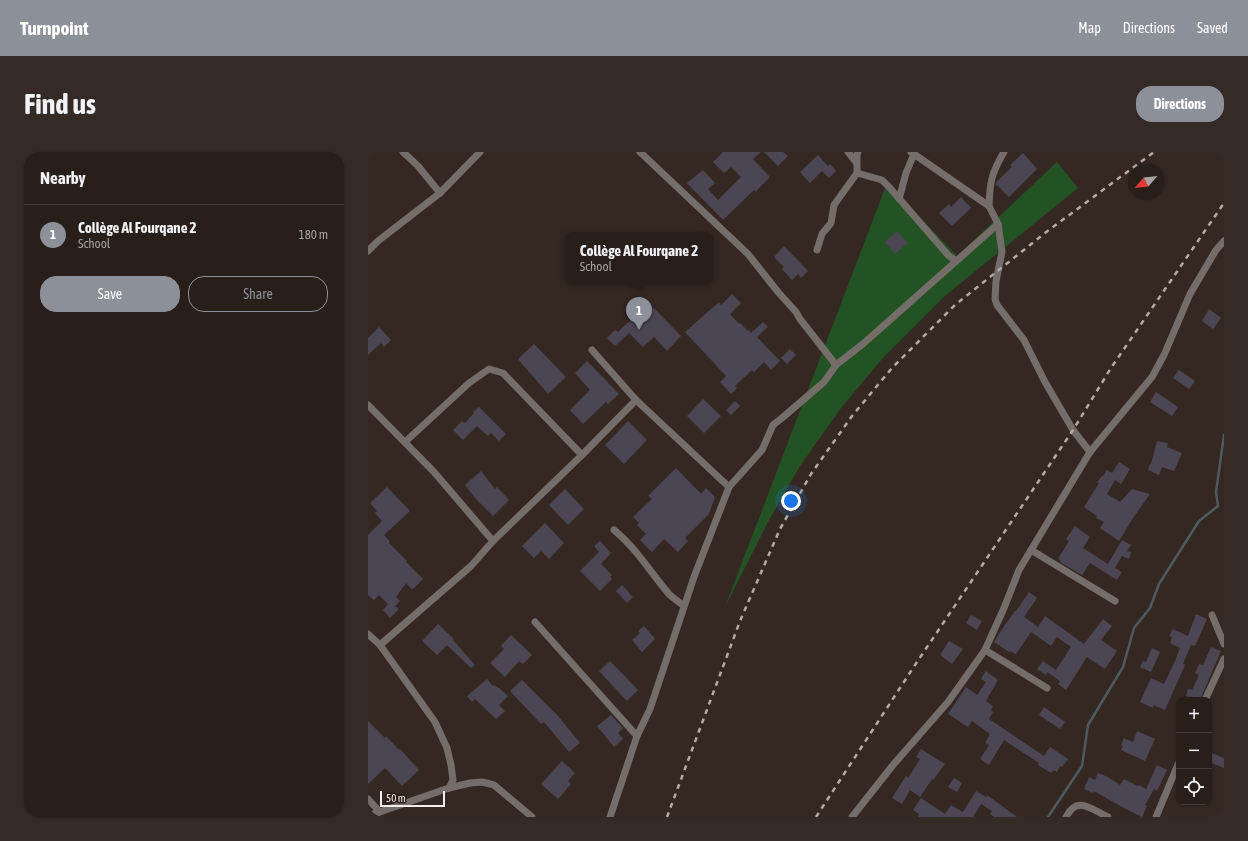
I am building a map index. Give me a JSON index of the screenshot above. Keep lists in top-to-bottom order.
{
  "scale_bar": "50 m",
  "north": "bottom left",
  "page": {
    "header": "Turnpoint",
    "nav": ["Map", "Directions", "Saved"],
    "buttons": [
      "Directions",
      ["Save", "Share"]
    ],
    "title": "Find us",
    "heading": "Nearby",
    "list": [
      {
        "mark": "1",
        "name": "Collège Al Fourqane 2",
        "note": "School",
        "value": "180 m"
      }
    ],
    "popup": ["Collège Al Fourqane 2", "School"],
    "pins": "1",
    "map_buttons": ["+", "−"],
    "scale": "50 m"
  }
}
